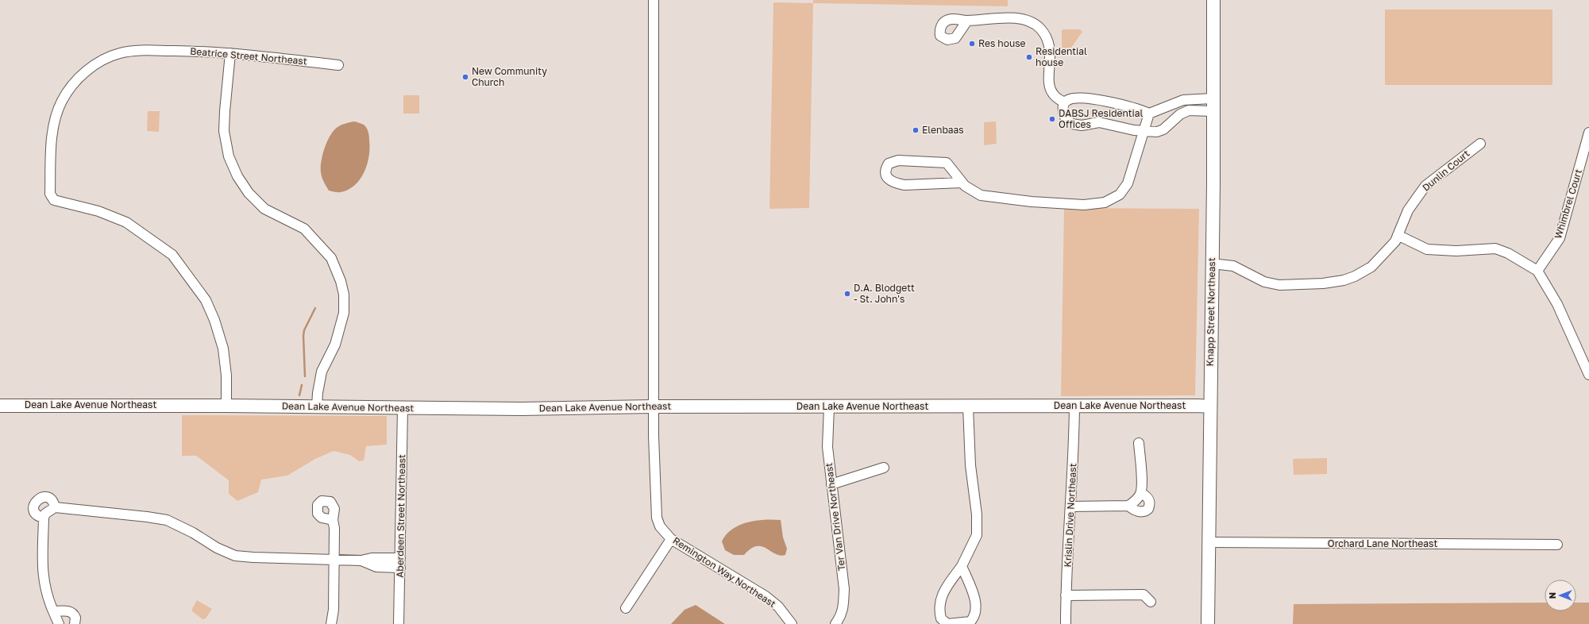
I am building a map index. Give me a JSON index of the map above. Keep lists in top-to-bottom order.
{
  "streets": {
    "main road": ["Knapp Street Northeast", "Dean Lake Avenue Northeast"],
    "street": [
      "Beatrice Street Northeast",
      "Dunlin Court",
      "Whimbrel Court",
      "Krislin Drive Northeast",
      "Aberdeen Street Northeast",
      "Ter Van Drive Northeast",
      "Orchard Lane Northeast",
      "Remington Way Northeast"
    ]
  },
  "crossings": [
    ["Beatrice Street Northeast", "Dean Lake Avenue Northeast"],
    ["Dunlin Court", "Knapp Street Northeast"],
    ["Knapp Street Northeast", "Dean Lake Avenue Northeast"],
    ["Knapp Street Northeast", "Orchard Lane Northeast"],
    ["Dean Lake Avenue Northeast", "Krislin Drive Northeast"],
    ["Dean Lake Avenue Northeast", "Aberdeen Street Northeast"],
    ["Dean Lake Avenue Northeast", "Ter Van Drive Northeast"],
    ["Dean Lake Avenue Northeast", "Remington Way Northeast"]
  ],
  "places": [
    "Res house",
    "Residential house",
    "New Community Church",
    "DABSJ Residential Offices",
    "Elenbaas",
    "D.A. Blodgett - St. John's"
  ],
  "north": "left"
}
